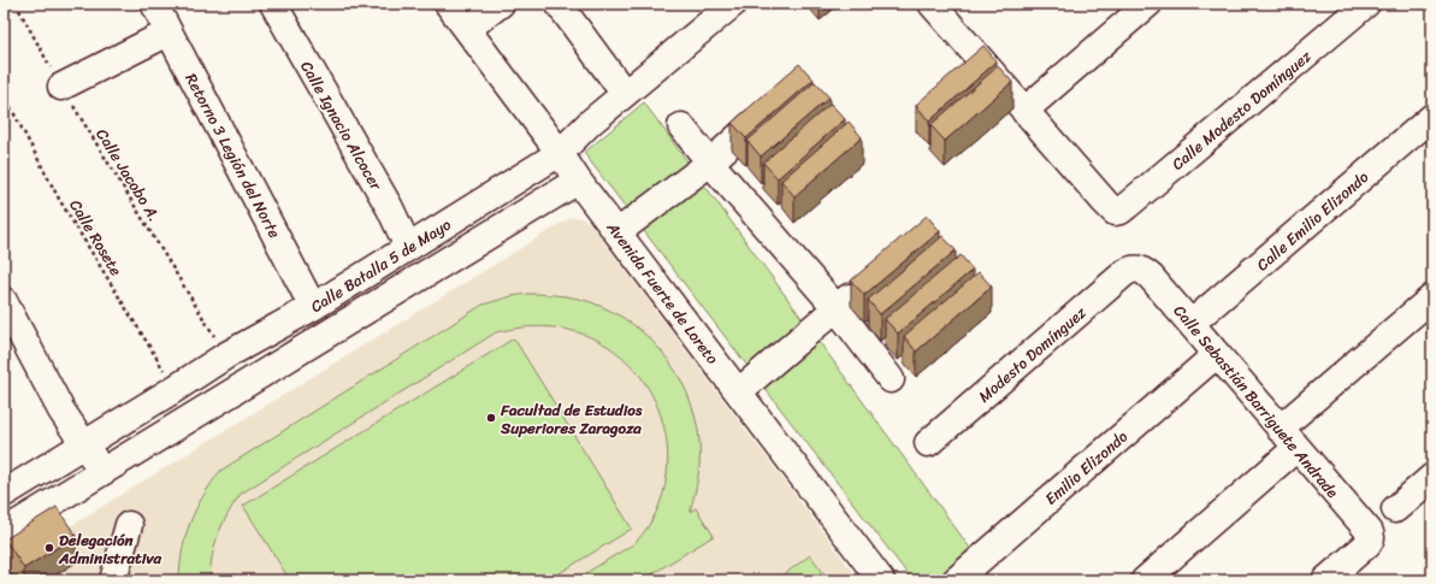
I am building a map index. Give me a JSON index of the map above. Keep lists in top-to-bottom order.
{
  "streets": {
    "street": [
      "Calle Modesto Domínguez",
      "Calle Ignacio Alcocer",
      "Retorno 3 Legión del Norte",
      "Calle Emilio Elizondo",
      "Calle Batalla 5 de Mayo",
      "Avenida Fuerte de Loreto",
      "Modesto Domínguez",
      "Calle Sebastián Barriguete Andrade",
      "Emilio Elizondo"
    ],
    "path": ["Calle Jacobo A.", "Calle Rosete"]
  },
  "crossings": [
    ["Calle Ignacio Alcocer", "Calle Batalla 5 de Mayo"],
    ["Retorno 3 Legión del Norte", "Calle Batalla 5 de Mayo"],
    ["Calle Jacobo A.", "Calle Batalla 5 de Mayo"],
    ["Calle Emilio Elizondo", "Calle Sebastián Barriguete Andrade"],
    ["Calle Rosete", "Calle Batalla 5 de Mayo"],
    ["Calle Batalla 5 de Mayo", "Avenida Fuerte de Loreto"],
    ["Modesto Domínguez", "Calle Sebastián Barriguete Andrade"],
    ["Calle Sebastián Barriguete Andrade", "Emilio Elizondo"]
  ],
  "places": ["Facultad de Estudios Superiores Zaragoza", "Delegación Administrativa"]
}
